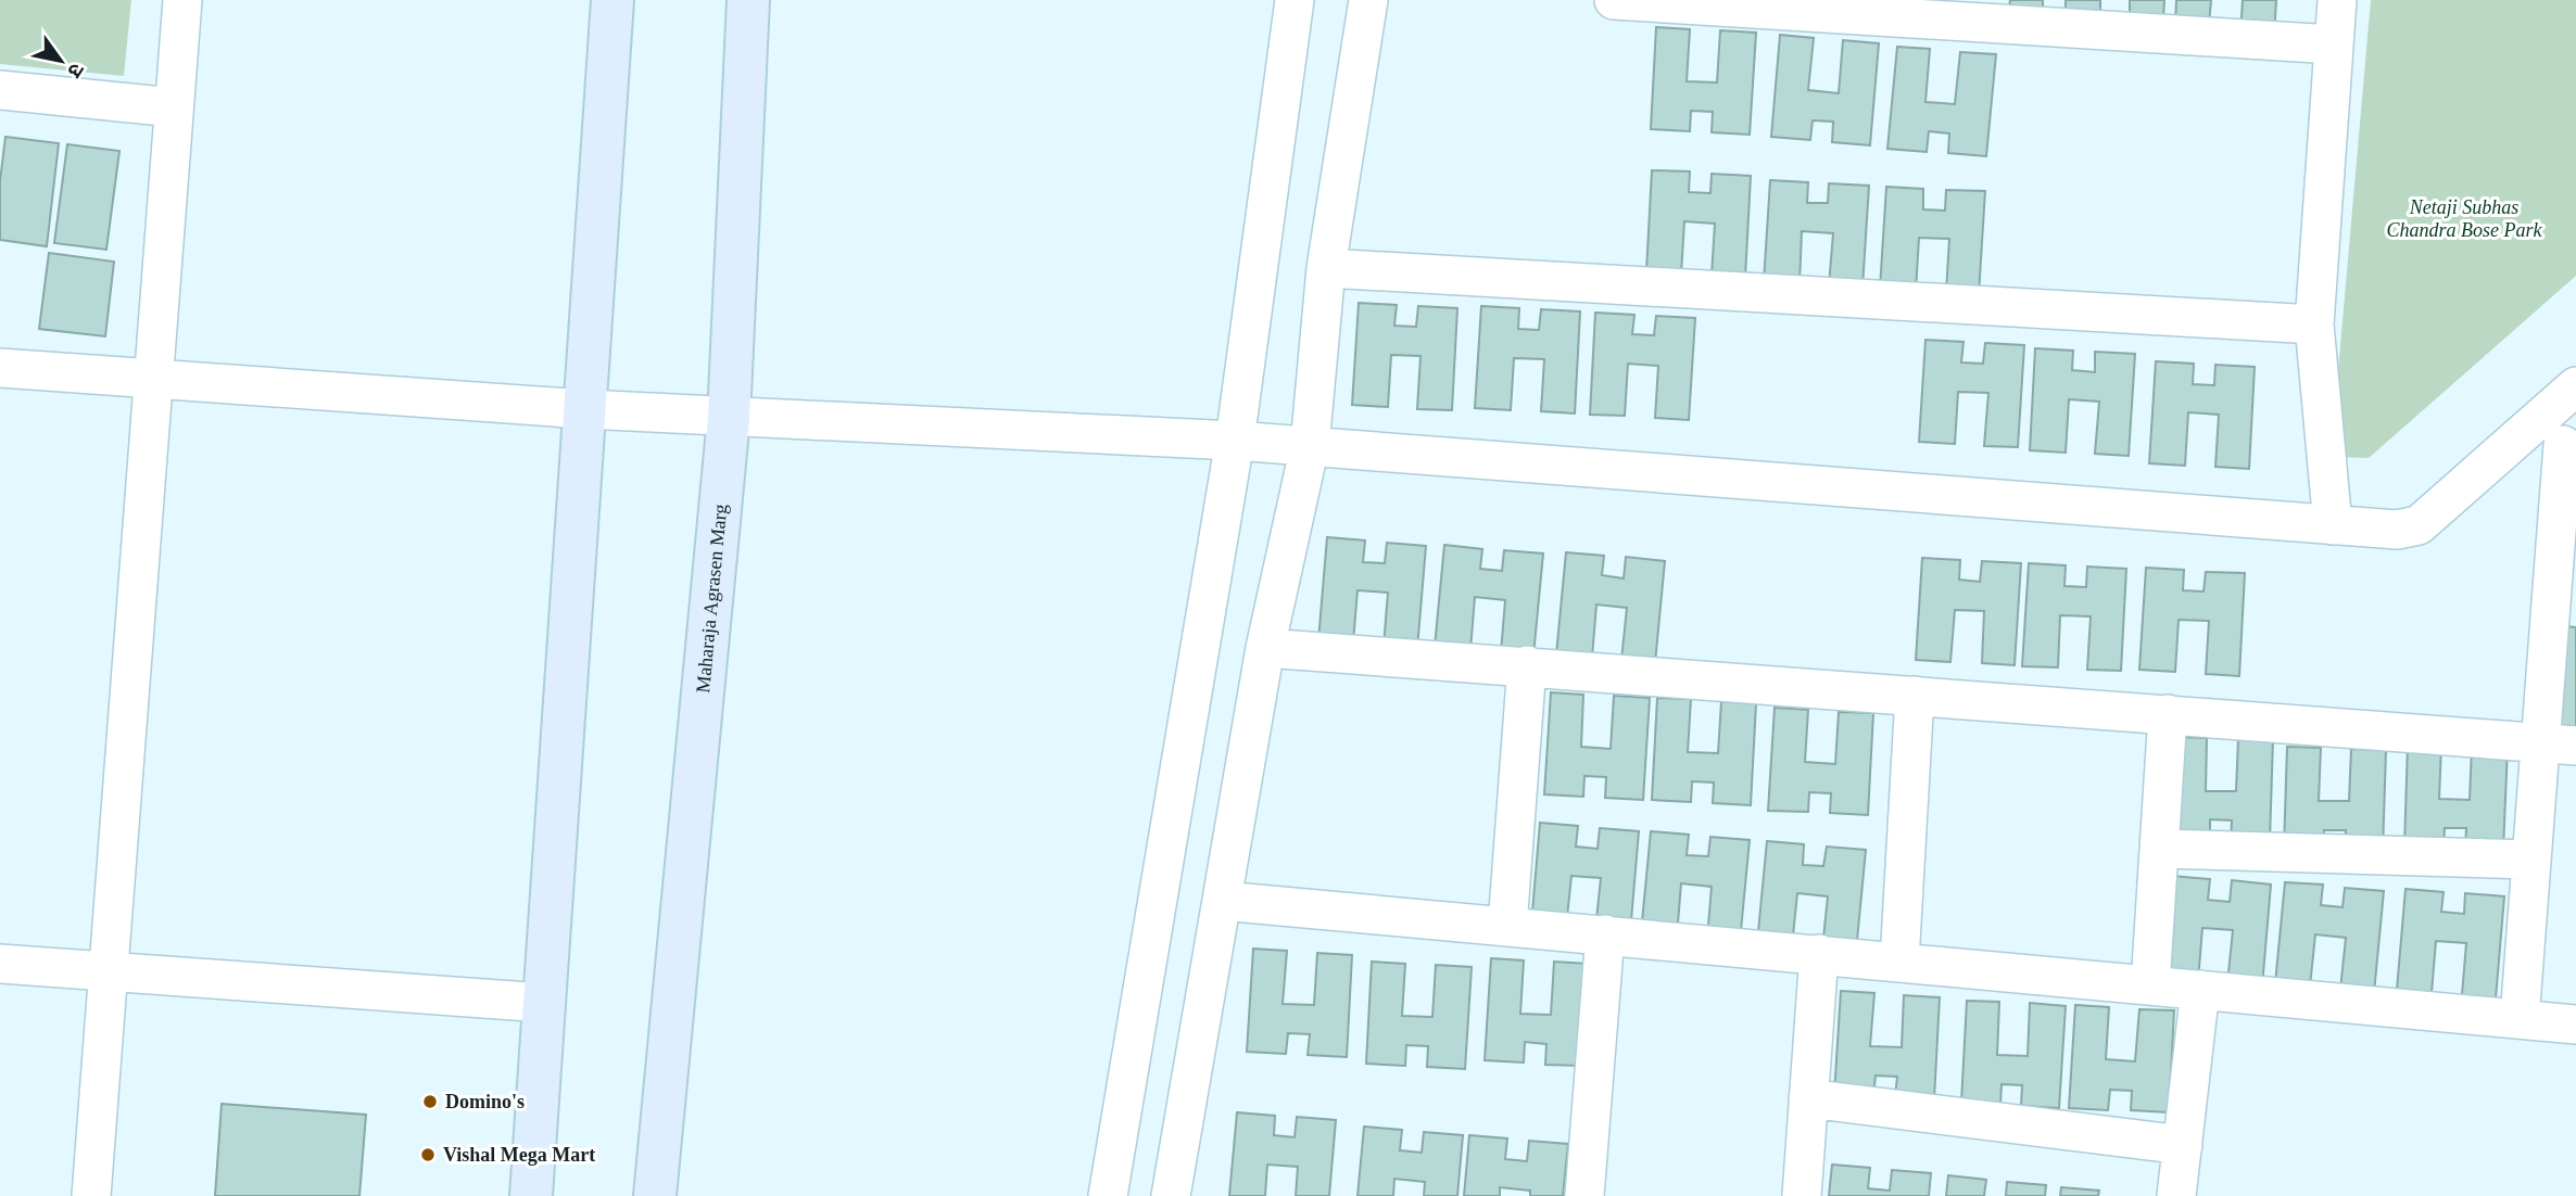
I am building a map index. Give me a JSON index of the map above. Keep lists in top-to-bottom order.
{
  "streets": {
    "street": ["Maharaja Agrasen Marg"]
  },
  "parks": ["Netaji Subhas Chandra Bose Park"],
  "places": ["Domino's", "Vishal Mega Mart"],
  "north": "bottom right"
}
